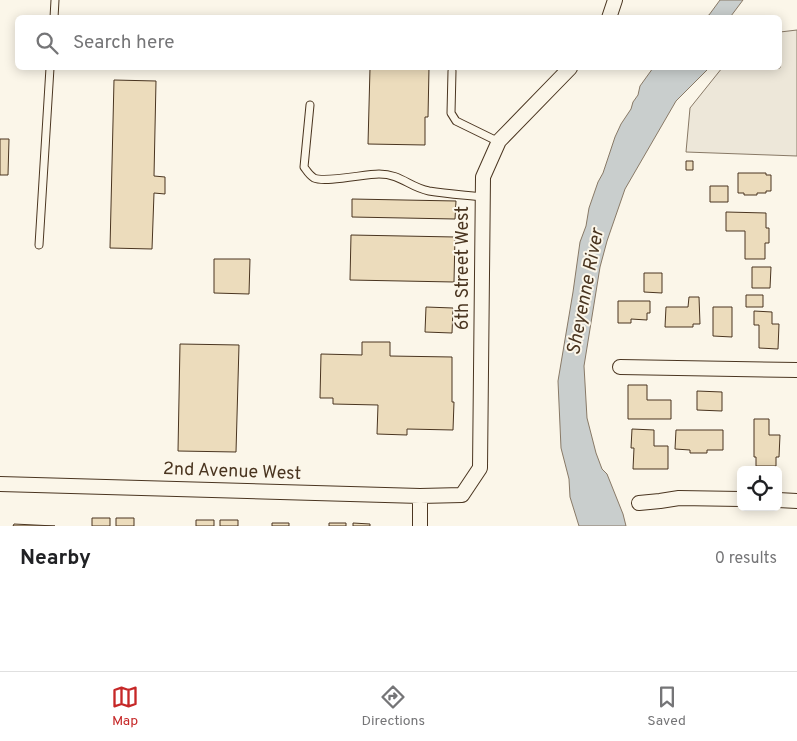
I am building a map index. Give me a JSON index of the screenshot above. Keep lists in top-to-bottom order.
{
  "streets": {
    "street": ["6th Street West", "2nd Avenue West"]
  },
  "crossings": [
    ["6th Street West", "2nd Avenue West"]
  ],
  "water": ["Sheyenne River"],
  "page": {
    "search": "Search here",
    "heading": ["Nearby", "0 results"],
    "nav": ["Map", "Directions", "Saved"]
  }
}
